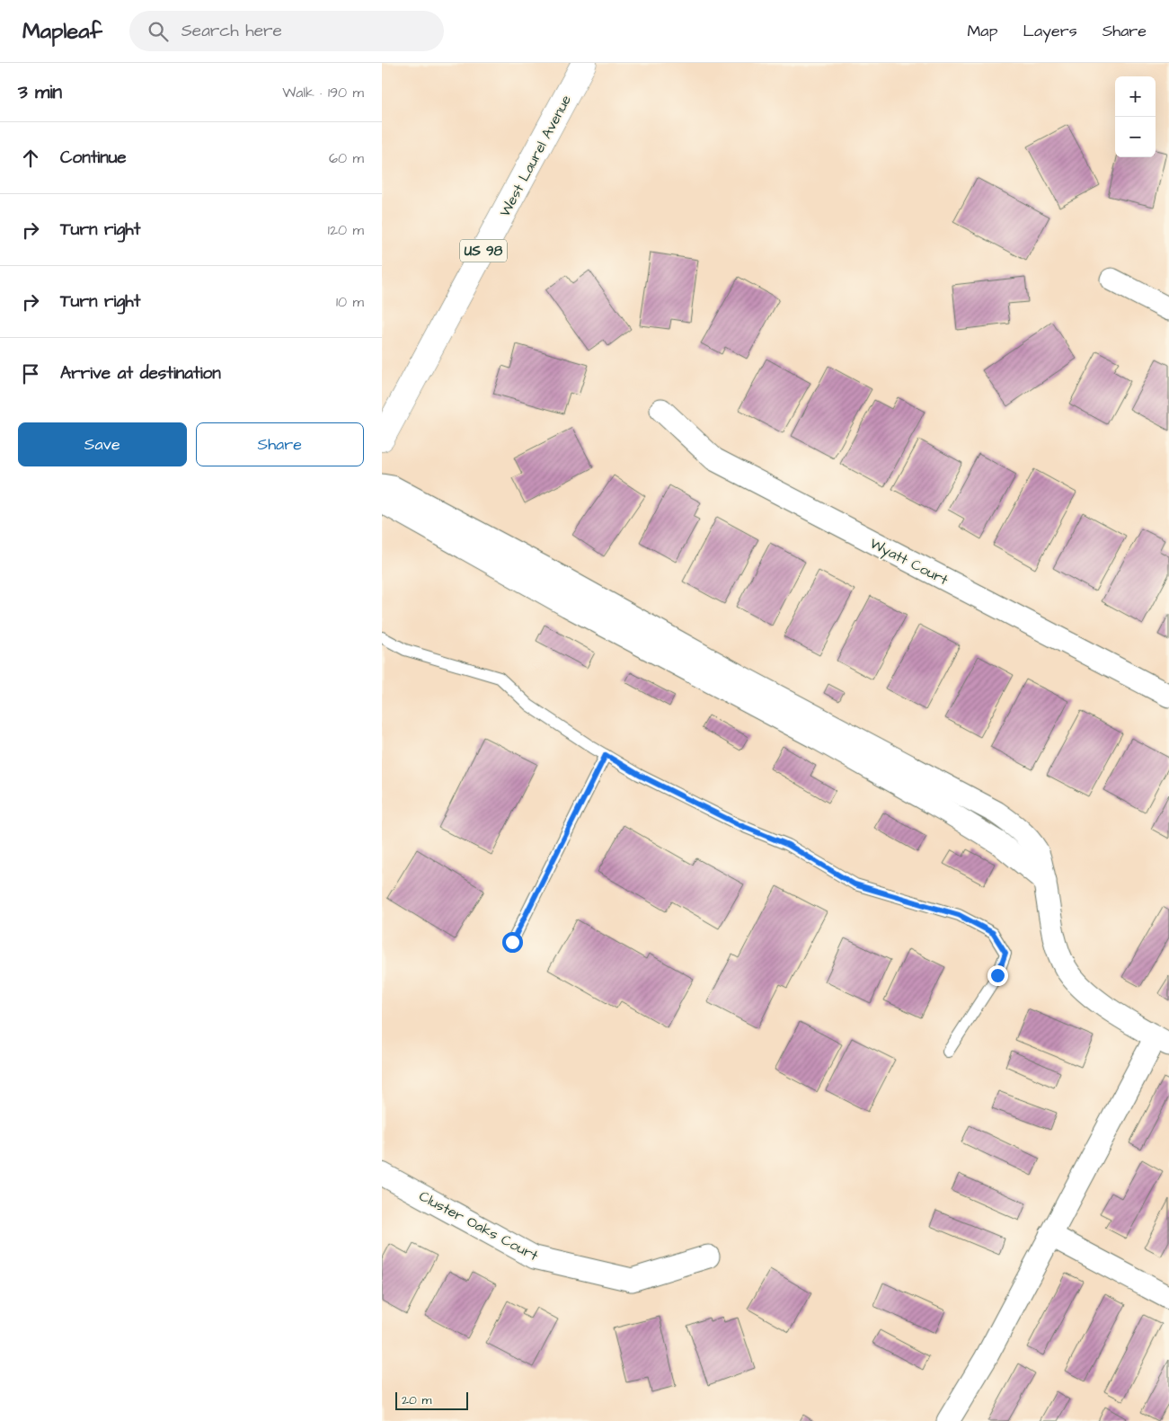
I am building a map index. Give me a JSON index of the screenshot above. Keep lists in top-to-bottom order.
{
  "streets": {
    "main road": ["West Laurel Avenue", "US 98"],
    "street": ["Wyatt Court", "Cluster Oaks Court"]
  },
  "scale_bar": "20 m",
  "page": {
    "header": "Mapleaf",
    "search": "Search here",
    "nav": ["Map", "Layers", "Share"],
    "heading": ["3 min", "Walk · 190 m"],
    "map_buttons": ["+", "−"],
    "list": [
      ["Continue", "60 m"],
      ["Turn right", "120 m"],
      ["Turn right", "10 m"],
      "Arrive at destination"
    ],
    "buttons": ["Save", "Share"],
    "scale": "20 m"
  }
}
